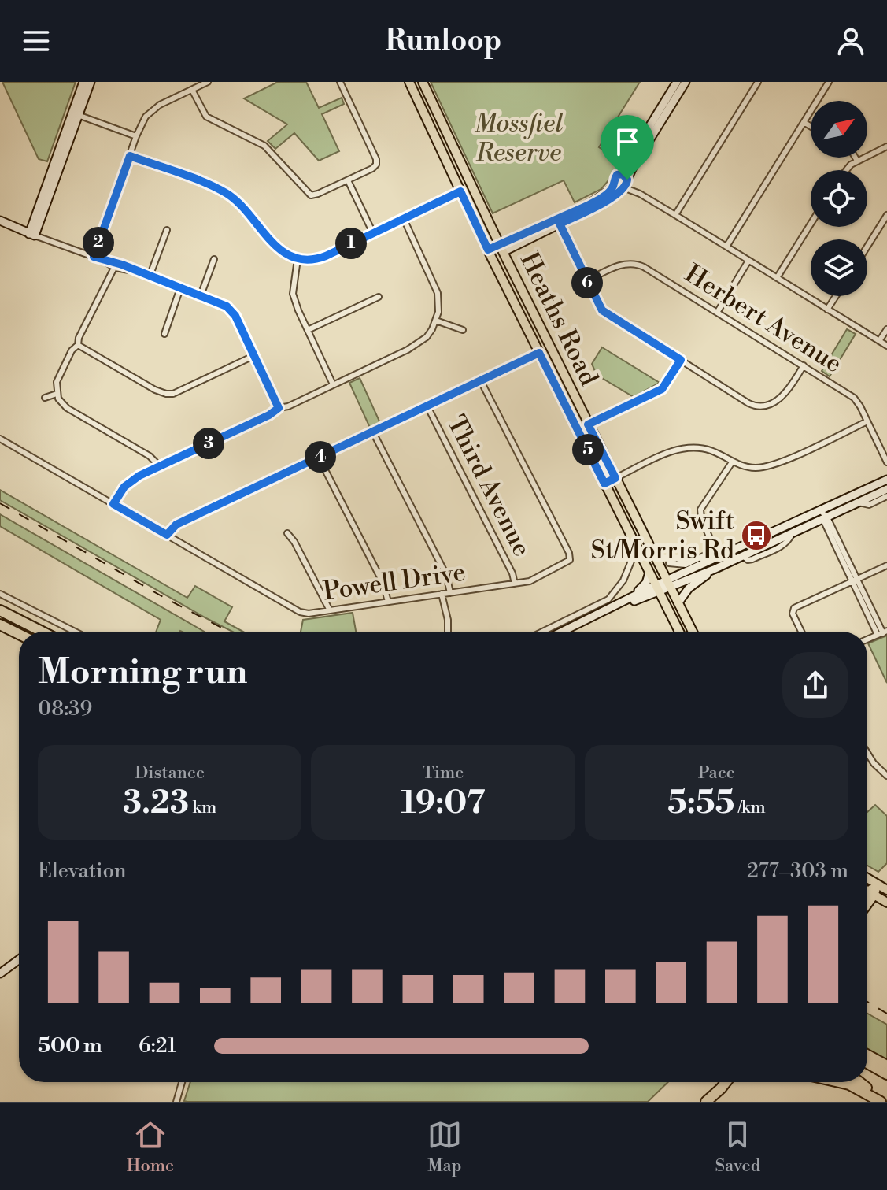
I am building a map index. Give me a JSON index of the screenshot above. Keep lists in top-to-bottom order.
{
  "streets": {
    "main road": ["Heaths Road"],
    "street": ["Herbert Avenue", "Third Avenue", "Powell Drive"]
  },
  "crossings": [
    ["Third Avenue", "Powell Drive"]
  ],
  "parks": ["Mossfiel Reserve"],
  "places": {
    "bus stop": ["Swift St/Morris Rd"]
  },
  "north": "top right",
  "page": {
    "header": "Runloop",
    "pins": [
      "2",
      "1",
      "6",
      "3",
      "5",
      "4"
    ],
    "heading": ["Morning run", "08:39"],
    "stats": [
      ["Distance", "3.23 km"],
      ["Time", "19:07"],
      ["Pace", "5:55 /km"]
    ],
    "chart": ["Elevation", "277–303 m"],
    "list": [
      {
        "name": "500 m",
        "note": "6:21"
      }
    ],
    "tabs": ["Home", "Map", "Saved"]
  }
}
